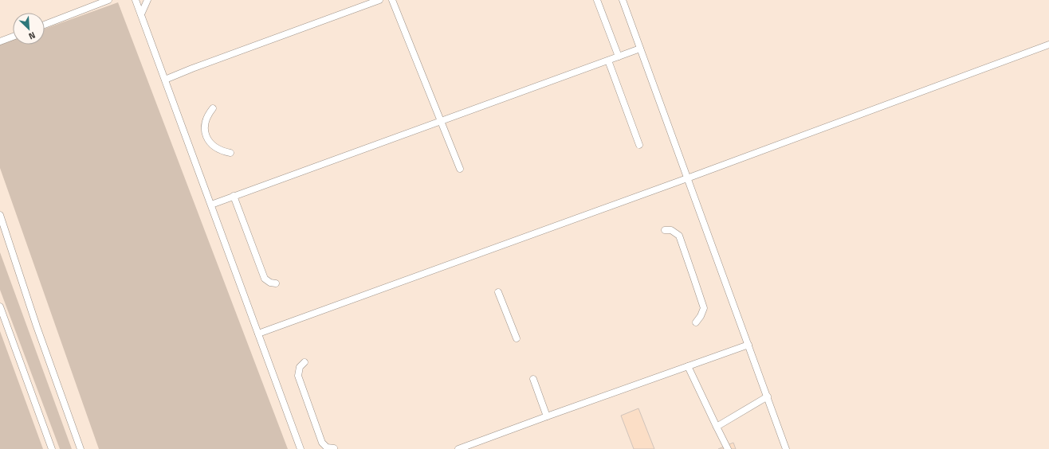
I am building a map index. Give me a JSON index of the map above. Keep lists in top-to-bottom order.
{
  "north": "bottom right"
}
